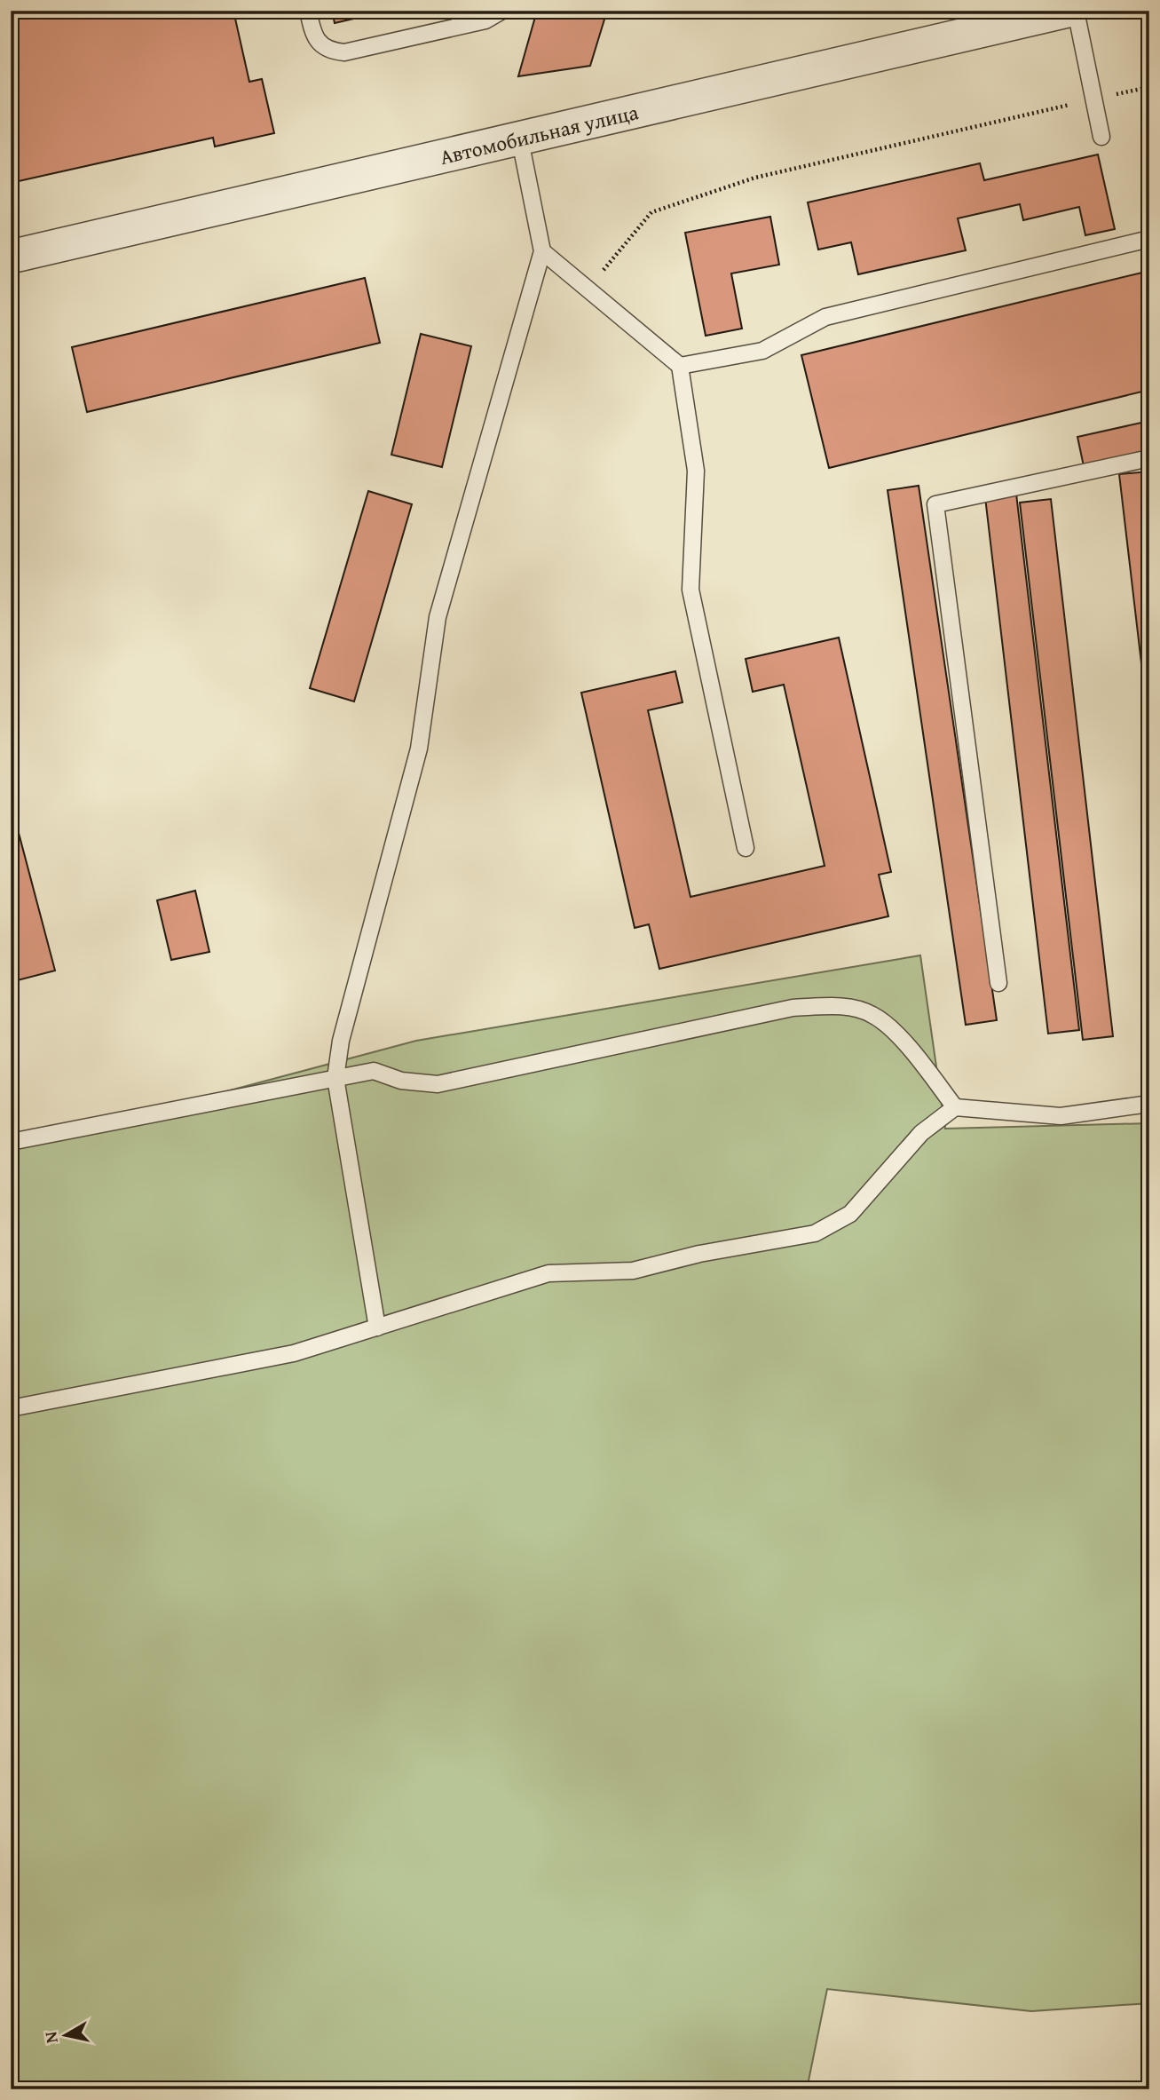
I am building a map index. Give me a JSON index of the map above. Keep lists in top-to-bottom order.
{
  "streets": {
    "street": ["Автомобильная улица"]
  },
  "north": "left"
}
